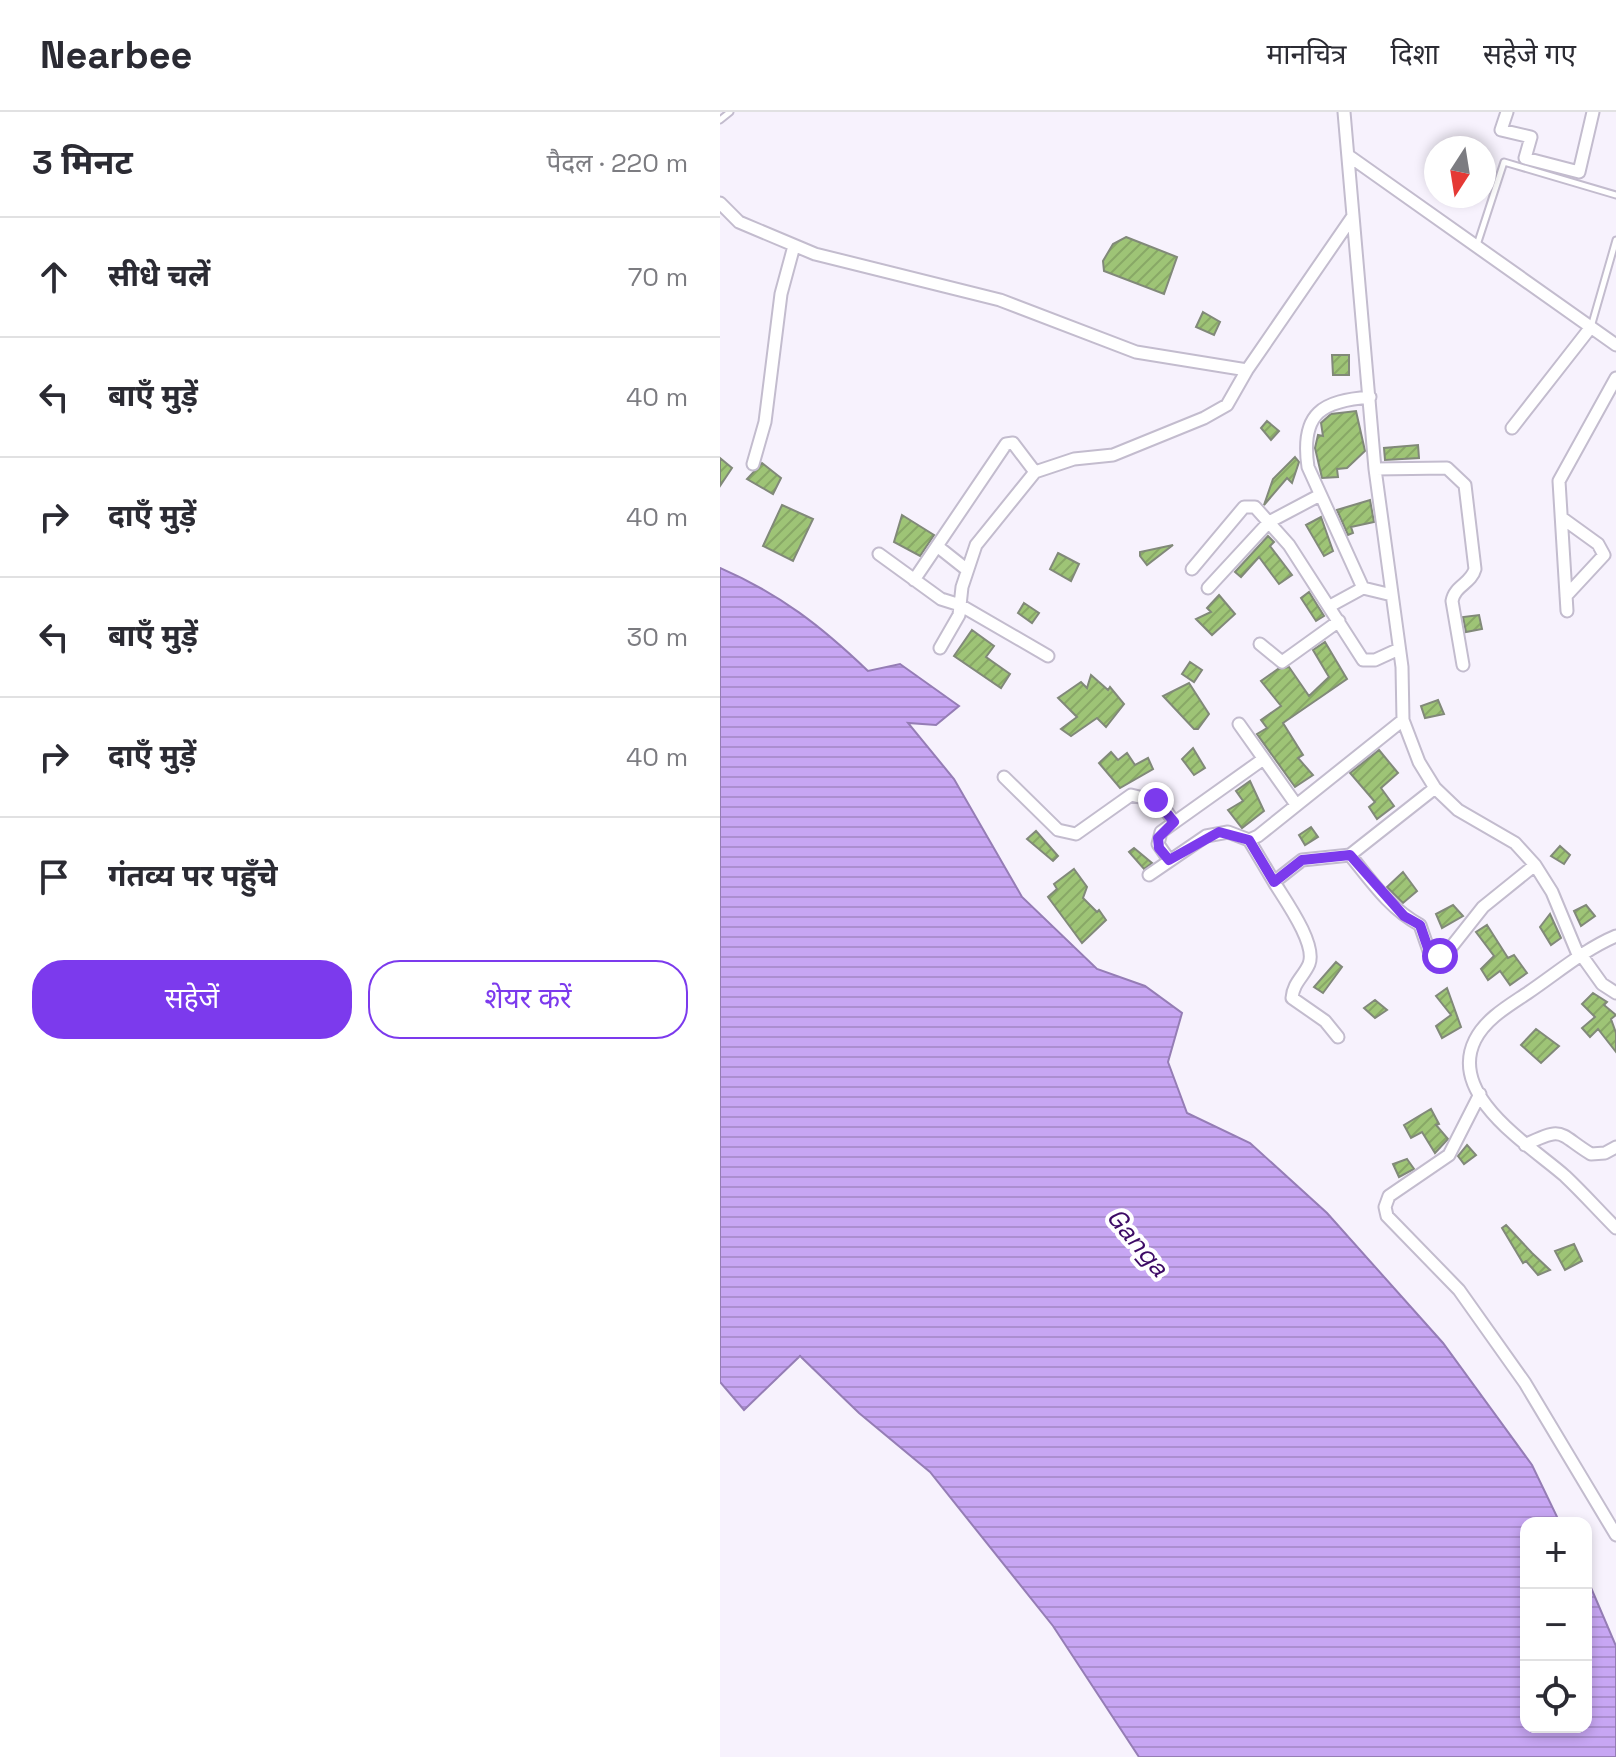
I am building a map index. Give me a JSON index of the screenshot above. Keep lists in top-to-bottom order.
{
  "water": ["Ganga"],
  "north": "bottom",
  "page": {
    "header": "Nearbee",
    "nav": ["मानचित्र", "दिशा", "सहेजे गए"],
    "heading": ["3 मिनट", "पैदल · 220 m"],
    "list": [
      ["सीधे चलें", "70 m"],
      ["बाएँ मुड़ें", "40 m"],
      ["दाएँ मुड़ें", "40 m"],
      ["बाएँ मुड़ें", "30 m"],
      ["दाएँ मुड़ें", "40 m"],
      "गंतव्य पर पहुँचे"
    ],
    "buttons": ["सहेजें", "शेयर करें"],
    "map_buttons": ["+", "−"]
  }
}
